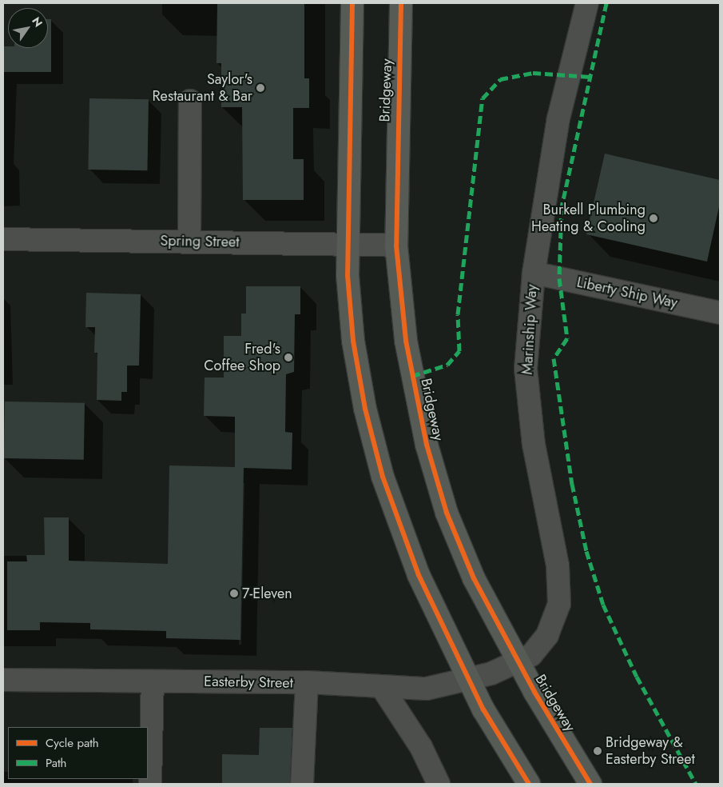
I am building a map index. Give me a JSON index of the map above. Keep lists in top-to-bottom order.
{
  "streets": {
    "main road": ["Bridgeway"],
    "street": [
      "Spring Street",
      "Liberty Ship Way",
      "Marinship Way",
      "Easterby Street"
    ]
  },
  "crossings": [
    ["Bridgeway", "Spring Street"],
    ["Bridgeway", "Marinship Way"],
    ["Liberty Ship Way", "Marinship Way"],
    ["Marinship Way", "Easterby Street"]
  ],
  "places": [
    "Saylor's Restaurant & Bar",
    "Burkell Plumbing Heating & Cooling",
    "Fred's Coffee Shop",
    "7-Eleven",
    "Bridgeway & Easterby Street"
  ],
  "legend": ["Cycle path", "Path"],
  "north": "top right"
}
